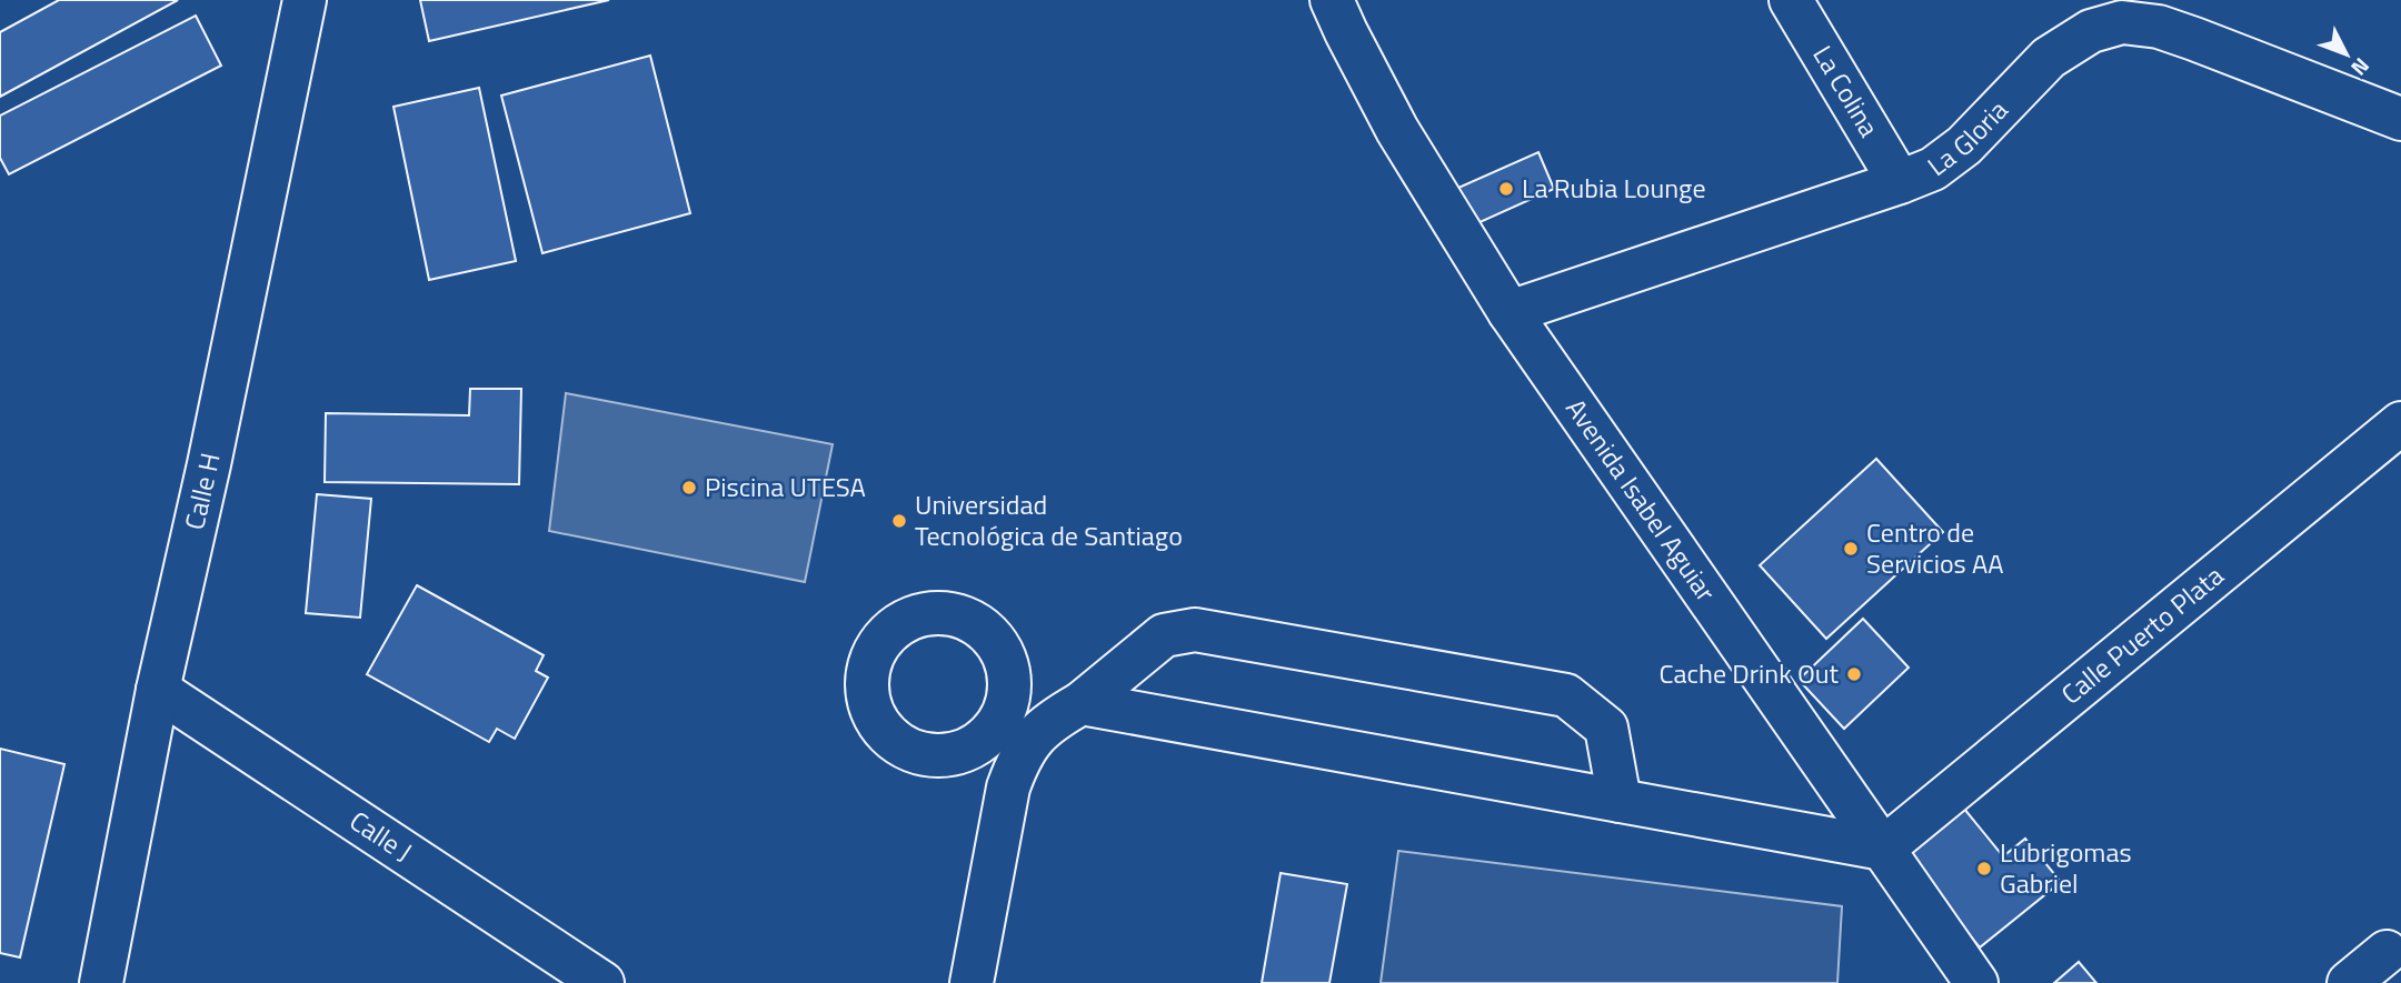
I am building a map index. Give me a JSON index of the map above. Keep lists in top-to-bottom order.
{
  "streets": {
    "street": [
      "La Colina",
      "La Gloria",
      "Calle H",
      "Avenida Isabel Aguiar",
      "Calle Puerto Plata",
      "Calle J"
    ]
  },
  "crossings": [
    ["La Colina", "La Gloria"],
    ["La Gloria", "Avenida Isabel Aguiar"],
    ["Calle H", "Calle J"],
    ["Avenida Isabel Aguiar", "Calle Puerto Plata"]
  ],
  "places": [
    "La Rubia Lounge",
    "Piscina UTESA",
    "Universidad Tecnológica de Santiago",
    "Centro de Servicios AA",
    "Cache Drink Out",
    "Lubrigomas Gabriel"
  ],
  "north": "bottom right"
}
